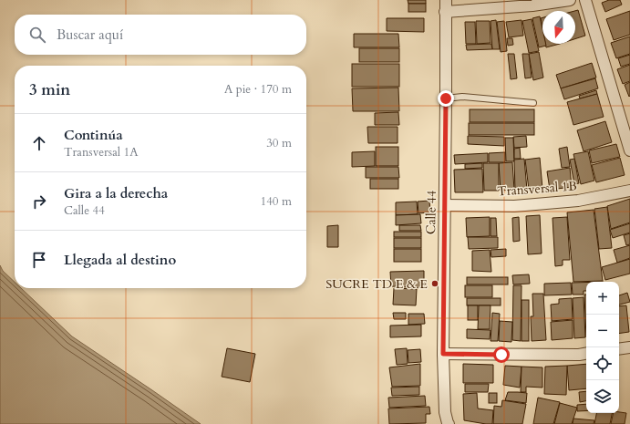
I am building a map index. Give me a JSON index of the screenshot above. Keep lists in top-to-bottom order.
{
  "streets": {
    "street": ["Transversal 1B", "Calle 44"]
  },
  "crossings": [
    ["Transversal 1B", "Calle 44"]
  ],
  "places": ["SUCRE TD E & E"],
  "north": "bottom",
  "page": {
    "search": "Buscar aquí",
    "heading": ["3 min", "A pie · 170 m"],
    "list": [
      ["Continúa", "Transversal 1A", "30 m"],
      ["Gira a la derecha", "Calle 44", "140 m"],
      "Llegada al destino"
    ],
    "map_buttons": ["+", "−"]
  }
}
